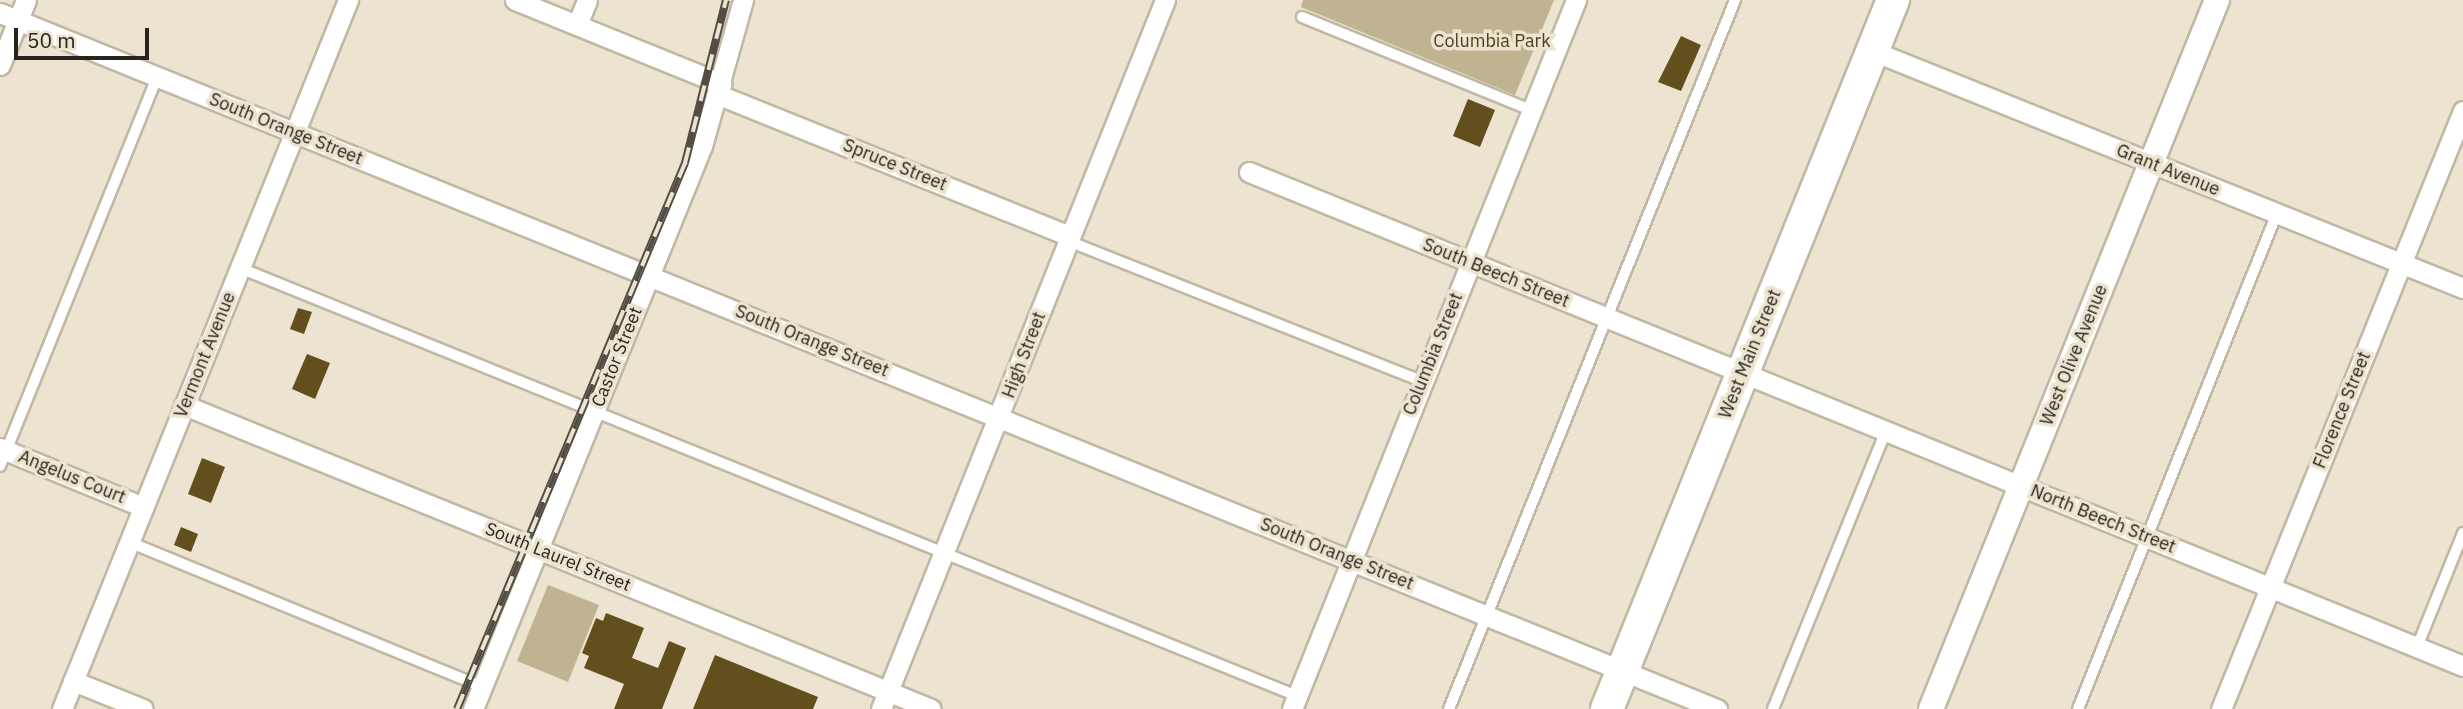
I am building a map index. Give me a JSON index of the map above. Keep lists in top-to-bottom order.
{
  "streets": {
    "main road": ["West Main Street"],
    "street": [
      "South Orange Street",
      "Spruce Street",
      "Grant Avenue",
      "South Beech Street",
      "Columbia Street",
      "Vermont Avenue",
      "High Street",
      "West Olive Avenue",
      "Castor Street",
      "Florence Street",
      "Angelus Court",
      "North Beech Street",
      "South Laurel Street"
    ]
  },
  "crossings": [
    ["South Orange Street", "Columbia Street"],
    ["South Orange Street", "West Main Street"],
    ["South Orange Street", "Vermont Avenue"],
    ["South Orange Street", "High Street"],
    ["South Orange Street", "Castor Street"],
    ["Spruce Street", "High Street"],
    ["Spruce Street", "Castor Street"],
    ["Grant Avenue", "West Main Street"],
    ["Grant Avenue", "West Olive Avenue"],
    ["Grant Avenue", "Florence Street"],
    ["South Beech Street", "Columbia Street"],
    ["South Beech Street", "West Main Street"],
    ["South Beech Street", "North Beech Street"],
    ["West Main Street", "North Beech Street"],
    ["Vermont Avenue", "Angelus Court"],
    ["Vermont Avenue", "South Laurel Street"],
    ["High Street", "South Laurel Street"],
    ["West Olive Avenue", "North Beech Street"],
    ["Castor Street", "South Laurel Street"],
    ["Florence Street", "North Beech Street"]
  ],
  "parks": ["Columbia Park"],
  "scale_bar": "50 m"
}
